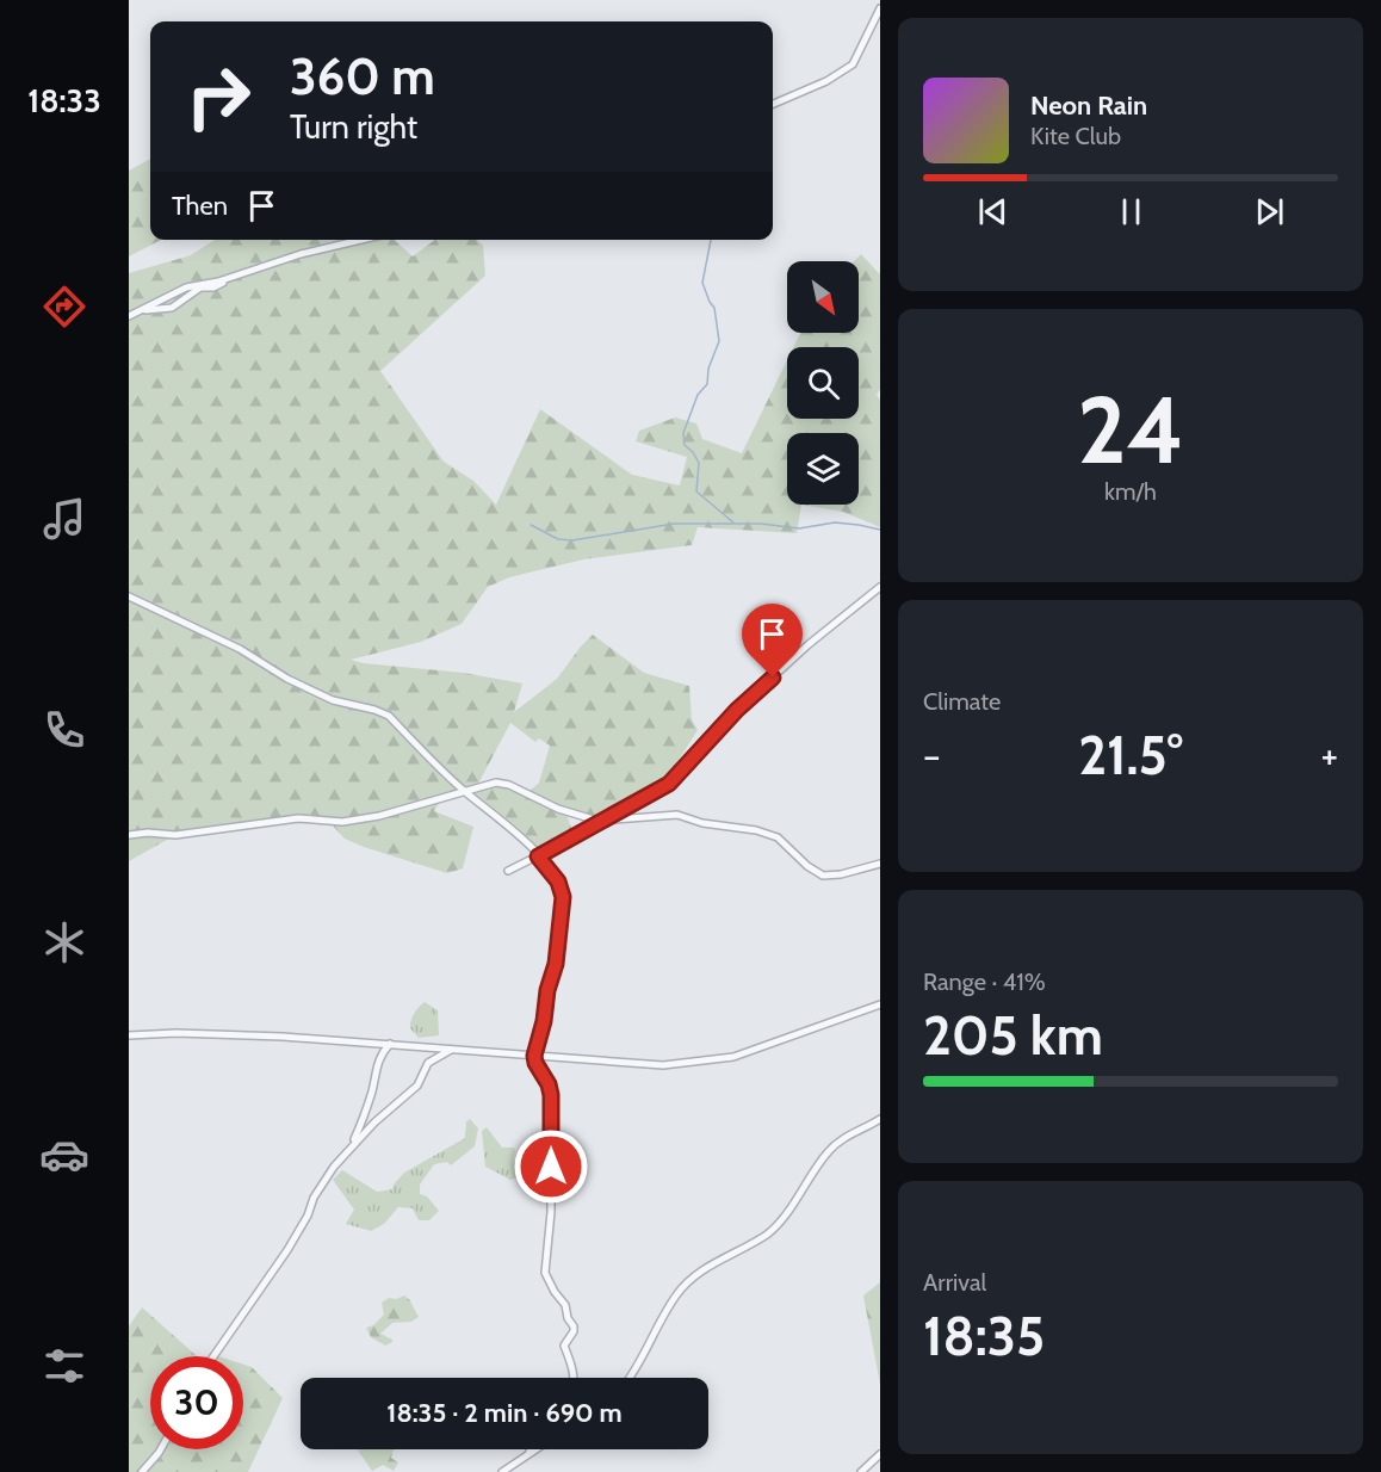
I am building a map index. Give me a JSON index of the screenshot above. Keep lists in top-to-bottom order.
{
  "north": "bottom right",
  "page": {
    "tabs": "18:33",
    "turn": ["360 m", "Turn right"],
    "song": ["Neon Rain", "Kite Club"],
    "then": "Then",
    "tile": [
      ["24", "km/h"],
      "Climate",
      ["Range · 41%", "205 km"],
      ["Arrival", "18:35"]
    ],
    "heat": ["−", "21.5°", "+"],
    "limit": "30",
    "trip": "18:35 · 2 min · 690 m"
  }
}
